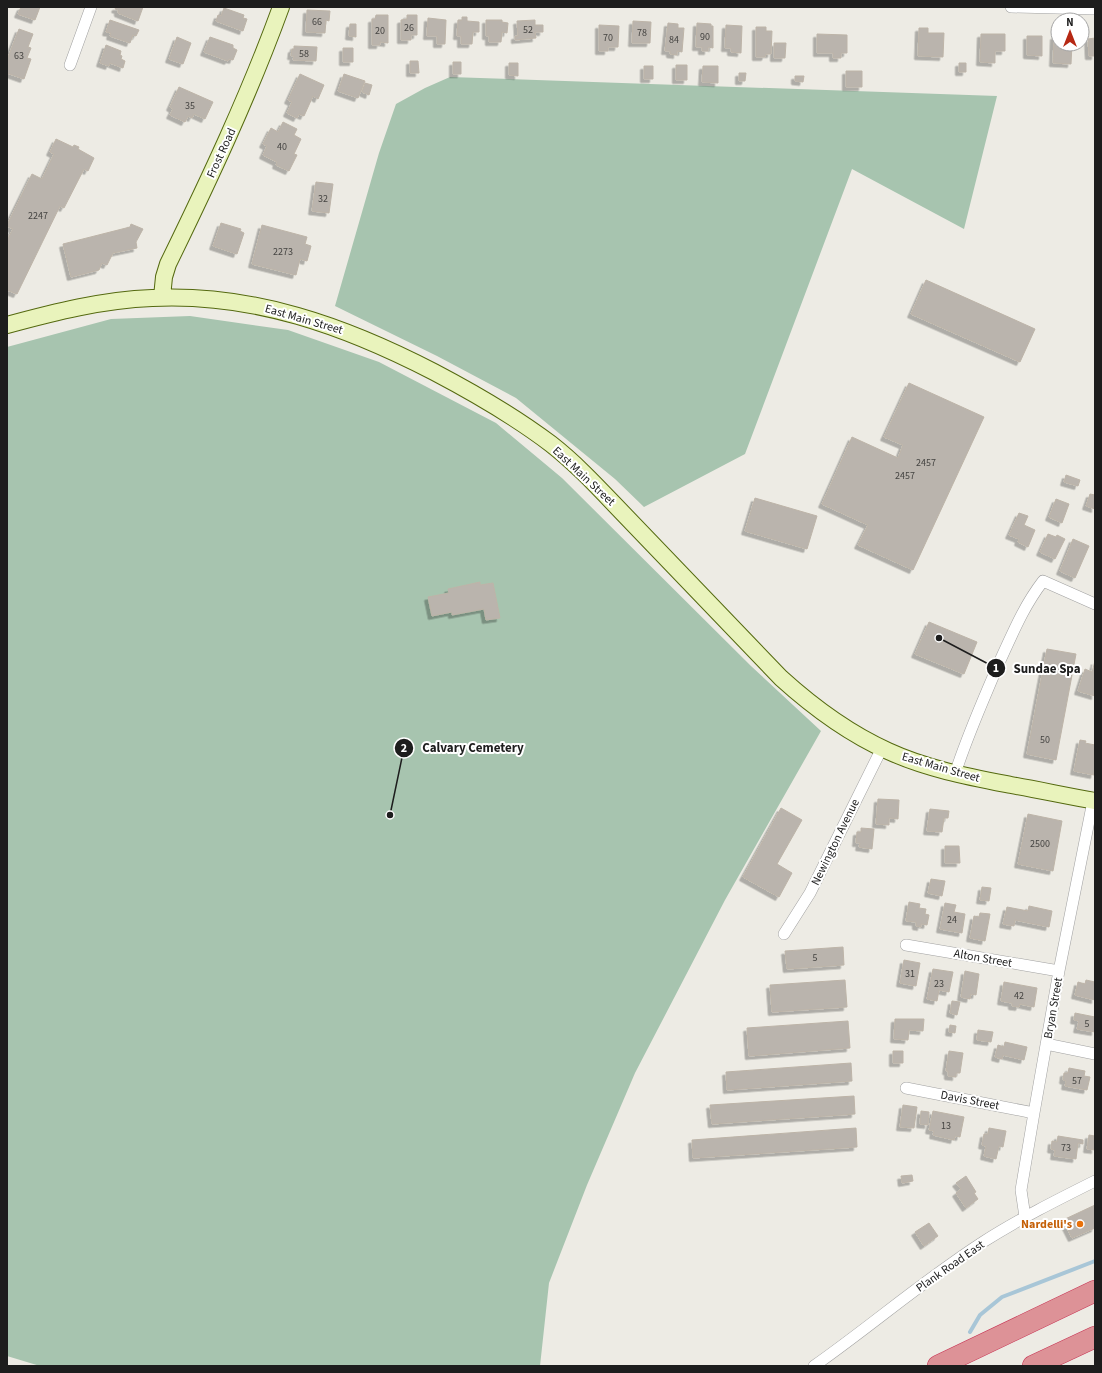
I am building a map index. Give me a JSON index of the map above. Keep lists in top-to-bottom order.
{
  "streets": {
    "main road": ["Frost Road", "East Main Street"],
    "street": [
      "Newington Avenue",
      "Alton Street",
      "Bryan Street",
      "Davis Street",
      "Plank Road East"
    ]
  },
  "crossings": [
    ["Frost Road", "East Main Street"],
    ["East Main Street", "Newington Avenue"],
    ["East Main Street", "Bryan Street"],
    ["Alton Street", "Bryan Street"],
    ["Bryan Street", "Davis Street"],
    ["Bryan Street", "Plank Road East"]
  ],
  "places": ["Sundae Spa", "Calvary Cemetery", "Nardelli's"],
  "house_numbers": [
    "66",
    "26",
    "52",
    "20",
    "78",
    "90",
    "70",
    "84",
    "58",
    "63",
    "35",
    "40",
    "32",
    "2247",
    "2273",
    "2457",
    "2457",
    "50",
    "2500",
    "24",
    "5",
    "31",
    "23",
    "42",
    "5",
    "57",
    "13",
    "73"
  ],
  "north": "top"
}
